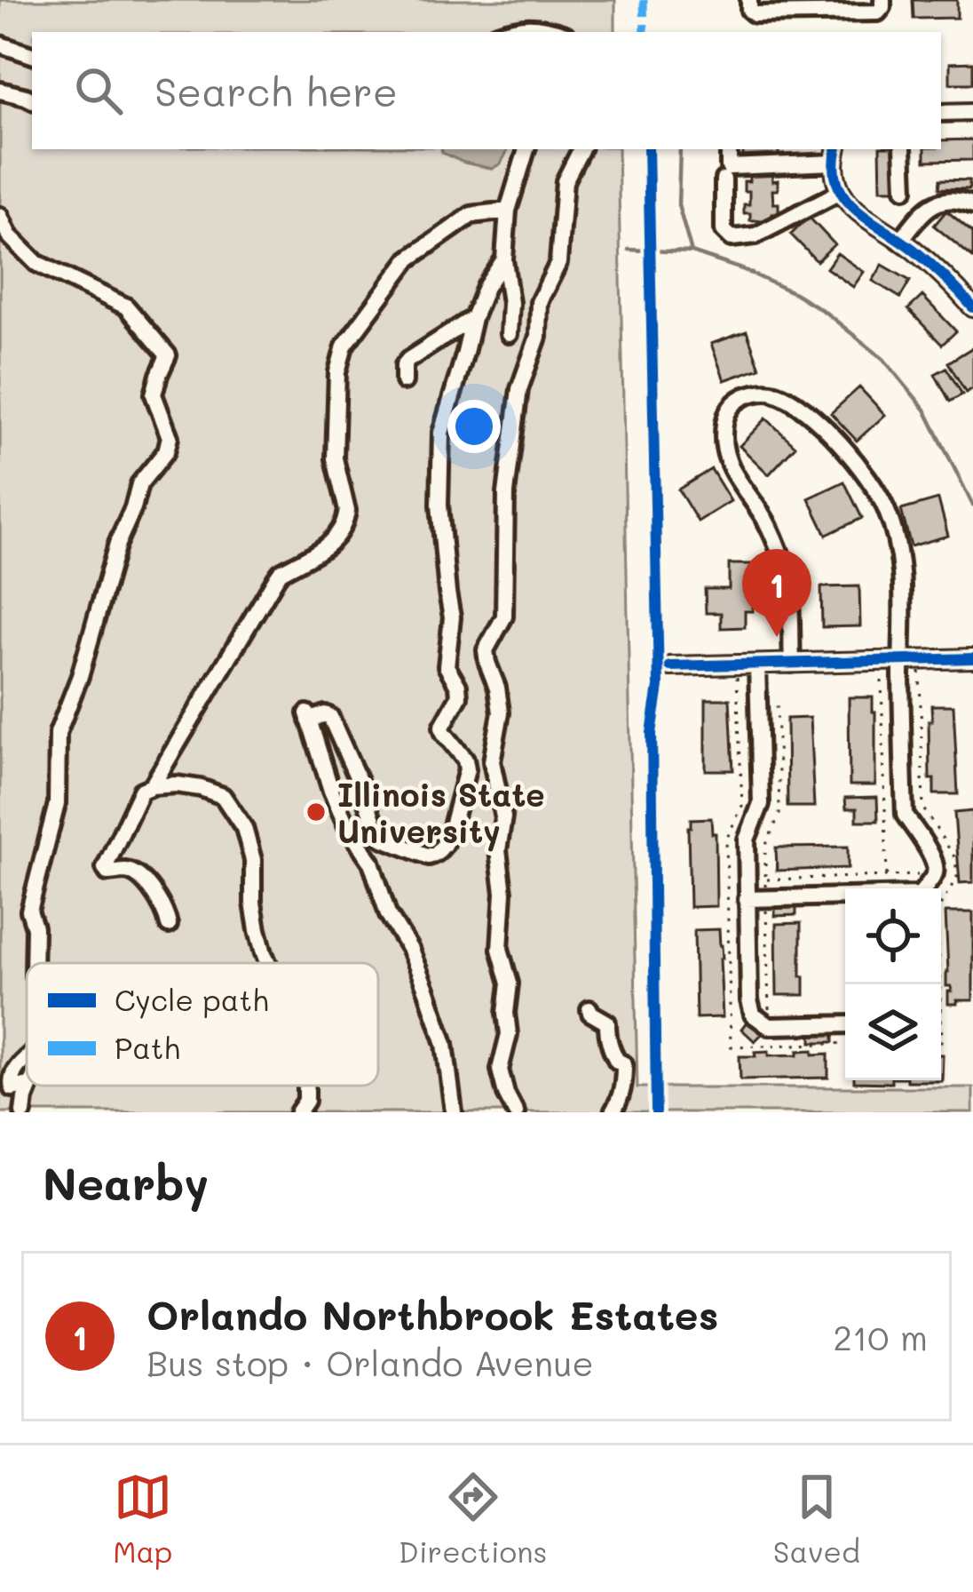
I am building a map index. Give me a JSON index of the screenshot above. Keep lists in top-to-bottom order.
{
  "places": ["Illinois State University"],
  "legend": ["Cycle path", "Path"],
  "page": {
    "search": "Search here",
    "pins": "1",
    "heading": "Nearby",
    "list": [
      {
        "mark": "1",
        "name": "Orlando Northbrook Estates",
        "note": "Bus stop · Orlando Avenue",
        "value": "210 m"
      }
    ],
    "nav": ["Map", "Directions", "Saved"]
  }
}
